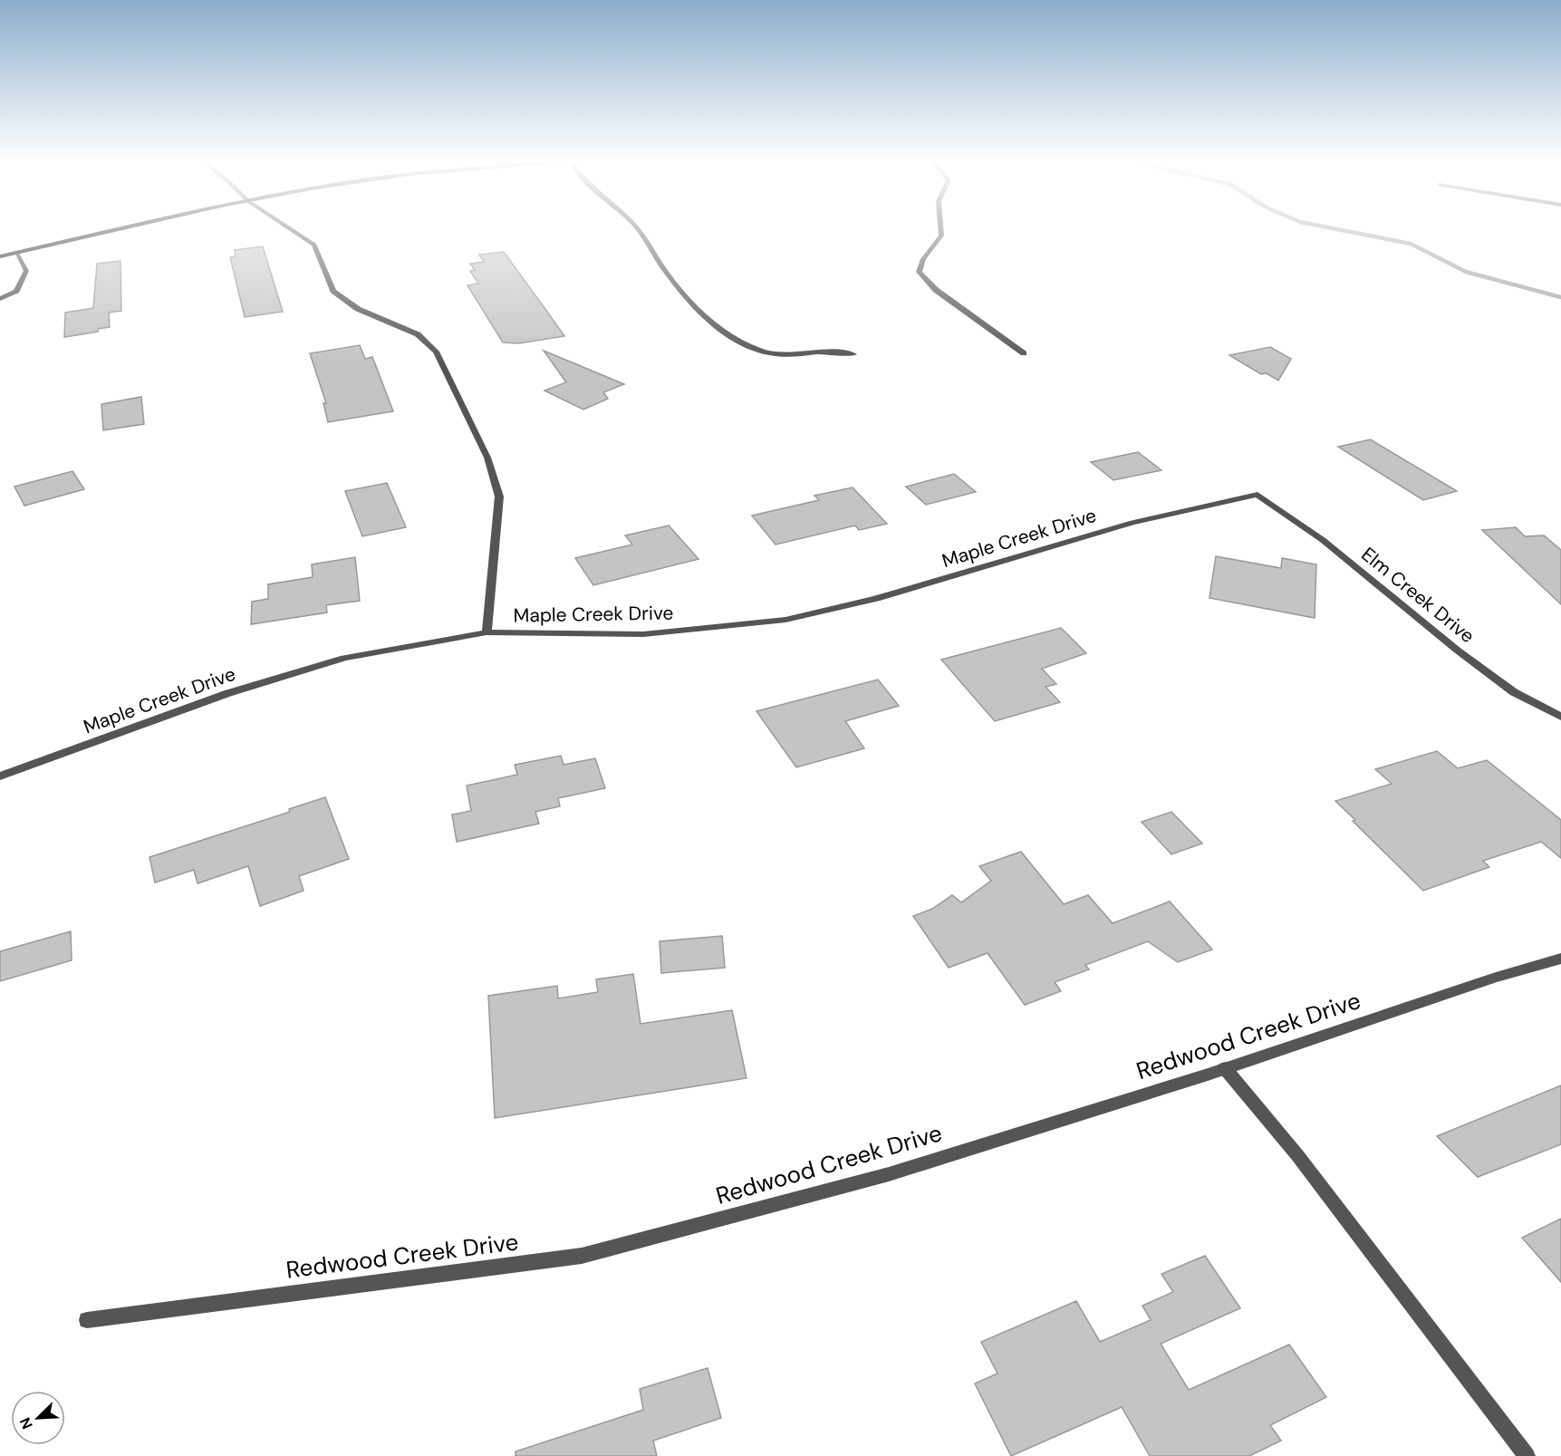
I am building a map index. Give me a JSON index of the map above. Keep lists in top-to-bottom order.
{
  "streets": {
    "street": ["Maple Creek Drive", "Elm Creek Drive", "Redwood Creek Drive"]
  },
  "crossings": [
    ["Maple Creek Drive", "Elm Creek Drive"]
  ],
  "north": "bottom left"
}
